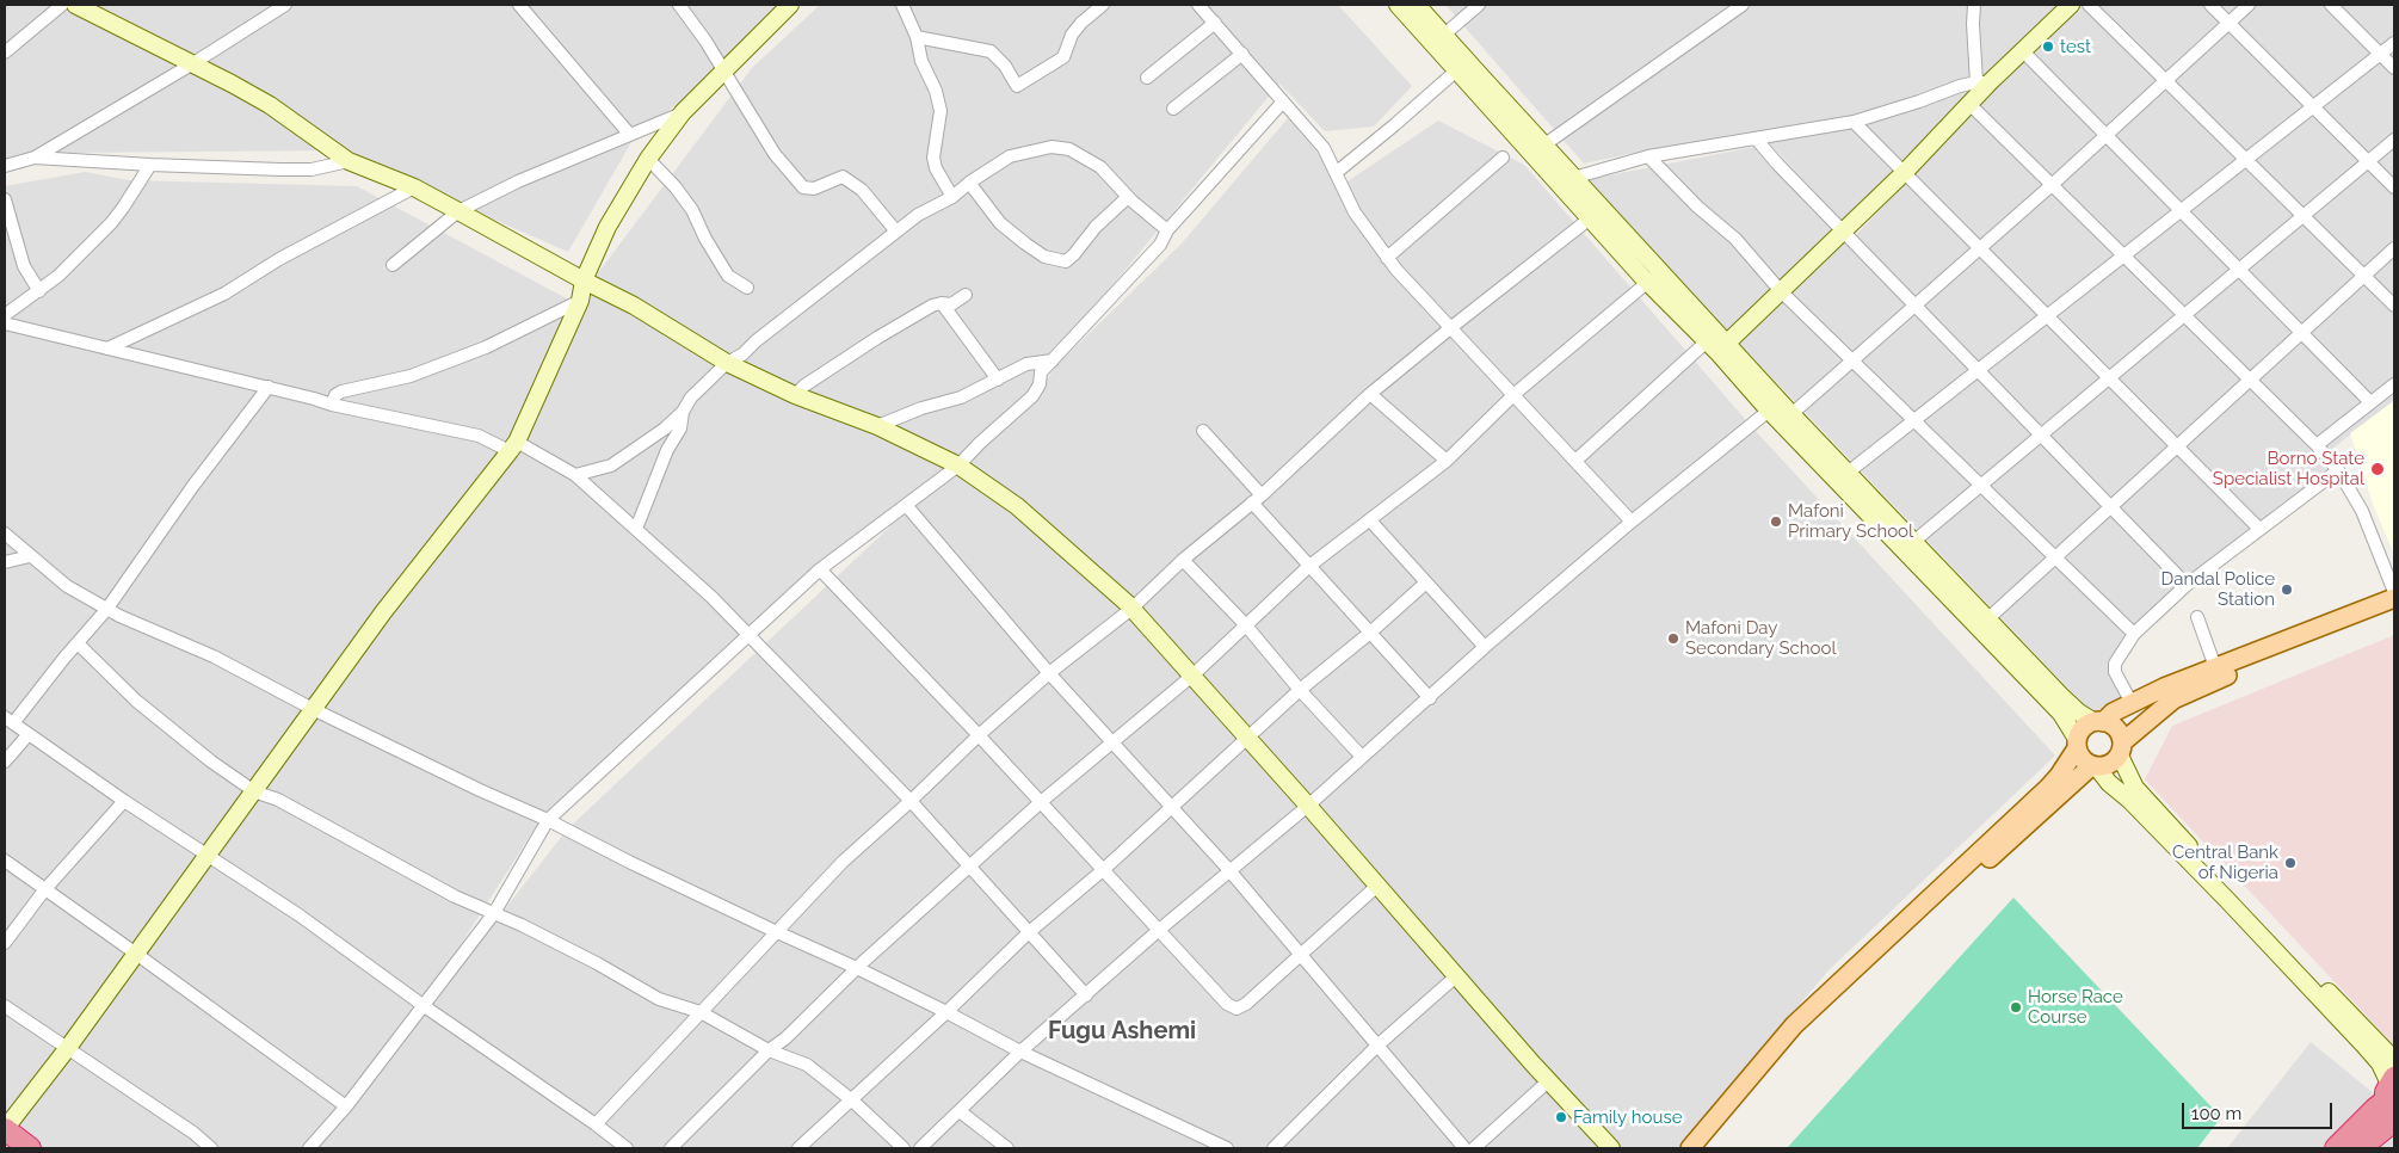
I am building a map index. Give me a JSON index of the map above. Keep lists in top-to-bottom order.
{
  "districts": ["Fugu Ashemi"],
  "places": [
    "test",
    "Borno State Specialist Hospital",
    "Mafoni Primary School",
    "Dandal Police Station",
    "Mafoni Day Secondary School",
    "Central Bank of Nigeria",
    "Horse Race Course",
    "Family house"
  ],
  "scale_bar": "100 m"
}
